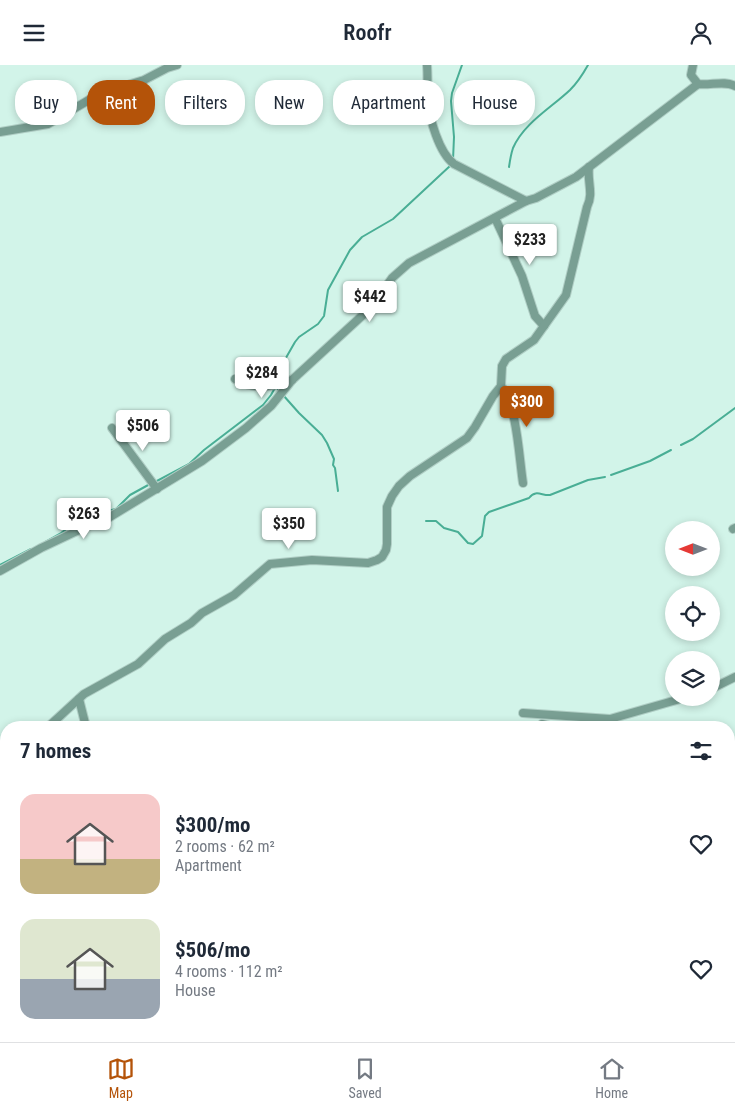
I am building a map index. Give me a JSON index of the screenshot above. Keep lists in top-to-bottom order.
{
  "north": "left",
  "page": {
    "header": "Roofr",
    "chip": [
      "Buy",
      "Rent",
      "Filters",
      "New",
      "Apartment",
      "House"
    ],
    "price": [
      "$233",
      "$442",
      "$284",
      "$300",
      "$506",
      "$263",
      "$350"
    ],
    "heading": "7 homes",
    "list": [
      {
        "name": "$300/mo",
        "note": "2 rooms · 62 m² · Apartment"
      },
      {
        "name": "$506/mo",
        "note": "4 rooms · 112 m² · House"
      }
    ],
    "tabs": ["Map", "Saved", "Home"]
  }
}
